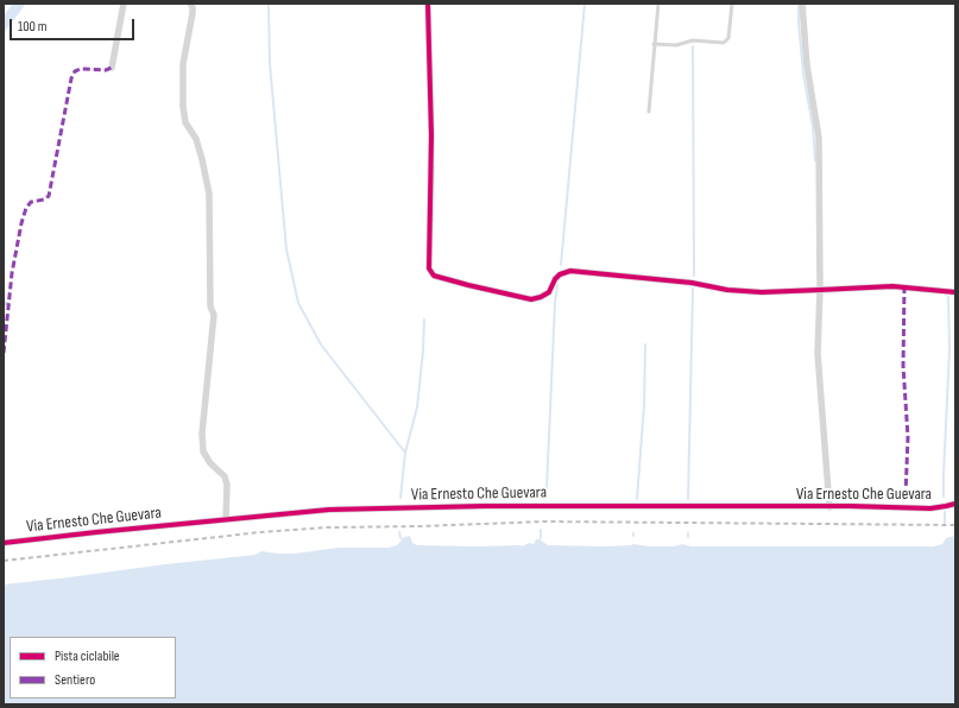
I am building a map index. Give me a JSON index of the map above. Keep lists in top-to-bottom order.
{
  "streets": {
    "street": ["Via Ernesto Che Guevara"]
  },
  "legend": ["Pista ciclabile", "Sentiero"],
  "scale_bar": "100 m"
}
